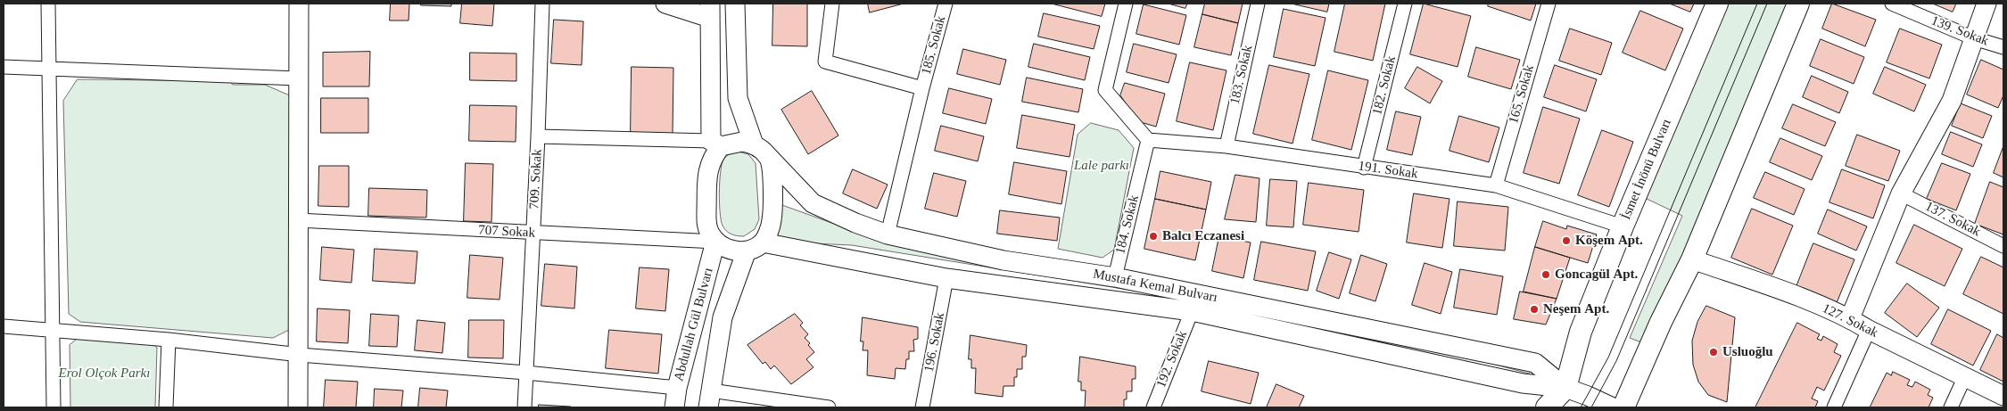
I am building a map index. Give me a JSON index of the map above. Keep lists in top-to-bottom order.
{
  "streets": {
    "main road": [
      "İsmet İnönü Bulvarı",
      "Mustafa Kemal Bulvarı",
      "127. Sokak",
      "Abdullah Gül Bulvarı"
    ],
    "street": [
      "139. Sokak",
      "185. Sokak",
      "183. Sokak",
      "182. Sokak",
      "165. Sokak",
      "191. Sokak",
      "709. Sokak",
      "137. Sokak",
      "184. Sokak",
      "707 Sokak",
      "196. Sokak",
      "192. Sokak"
    ]
  },
  "crossings": [
    ["185. Sokak", "Mustafa Kemal Bulvarı"],
    ["183. Sokak", "191. Sokak"],
    ["182. Sokak", "191. Sokak"],
    ["165. Sokak", "191. Sokak"],
    ["İsmet İnönü Bulvarı", "191. Sokak"],
    ["İsmet İnönü Bulvarı", "Mustafa Kemal Bulvarı"],
    ["191. Sokak", "184. Sokak"],
    ["709. Sokak", "707 Sokak"],
    ["184. Sokak", "Mustafa Kemal Bulvarı"],
    ["707 Sokak", "Mustafa Kemal Bulvarı"],
    ["707 Sokak", "Abdullah Gül Bulvarı"],
    ["Mustafa Kemal Bulvarı", "Abdullah Gül Bulvarı"],
    ["Mustafa Kemal Bulvarı", "196. Sokak"],
    ["Mustafa Kemal Bulvarı", "192. Sokak"]
  ],
  "parks": ["Lale parkı", "Erol Olçok Parkı"],
  "places": [
    "Balcı Eczanesi",
    "Köşem Apt.",
    "Goncagül Apt.",
    "Neşem Apt.",
    "Usluoğlu"
  ]
}
